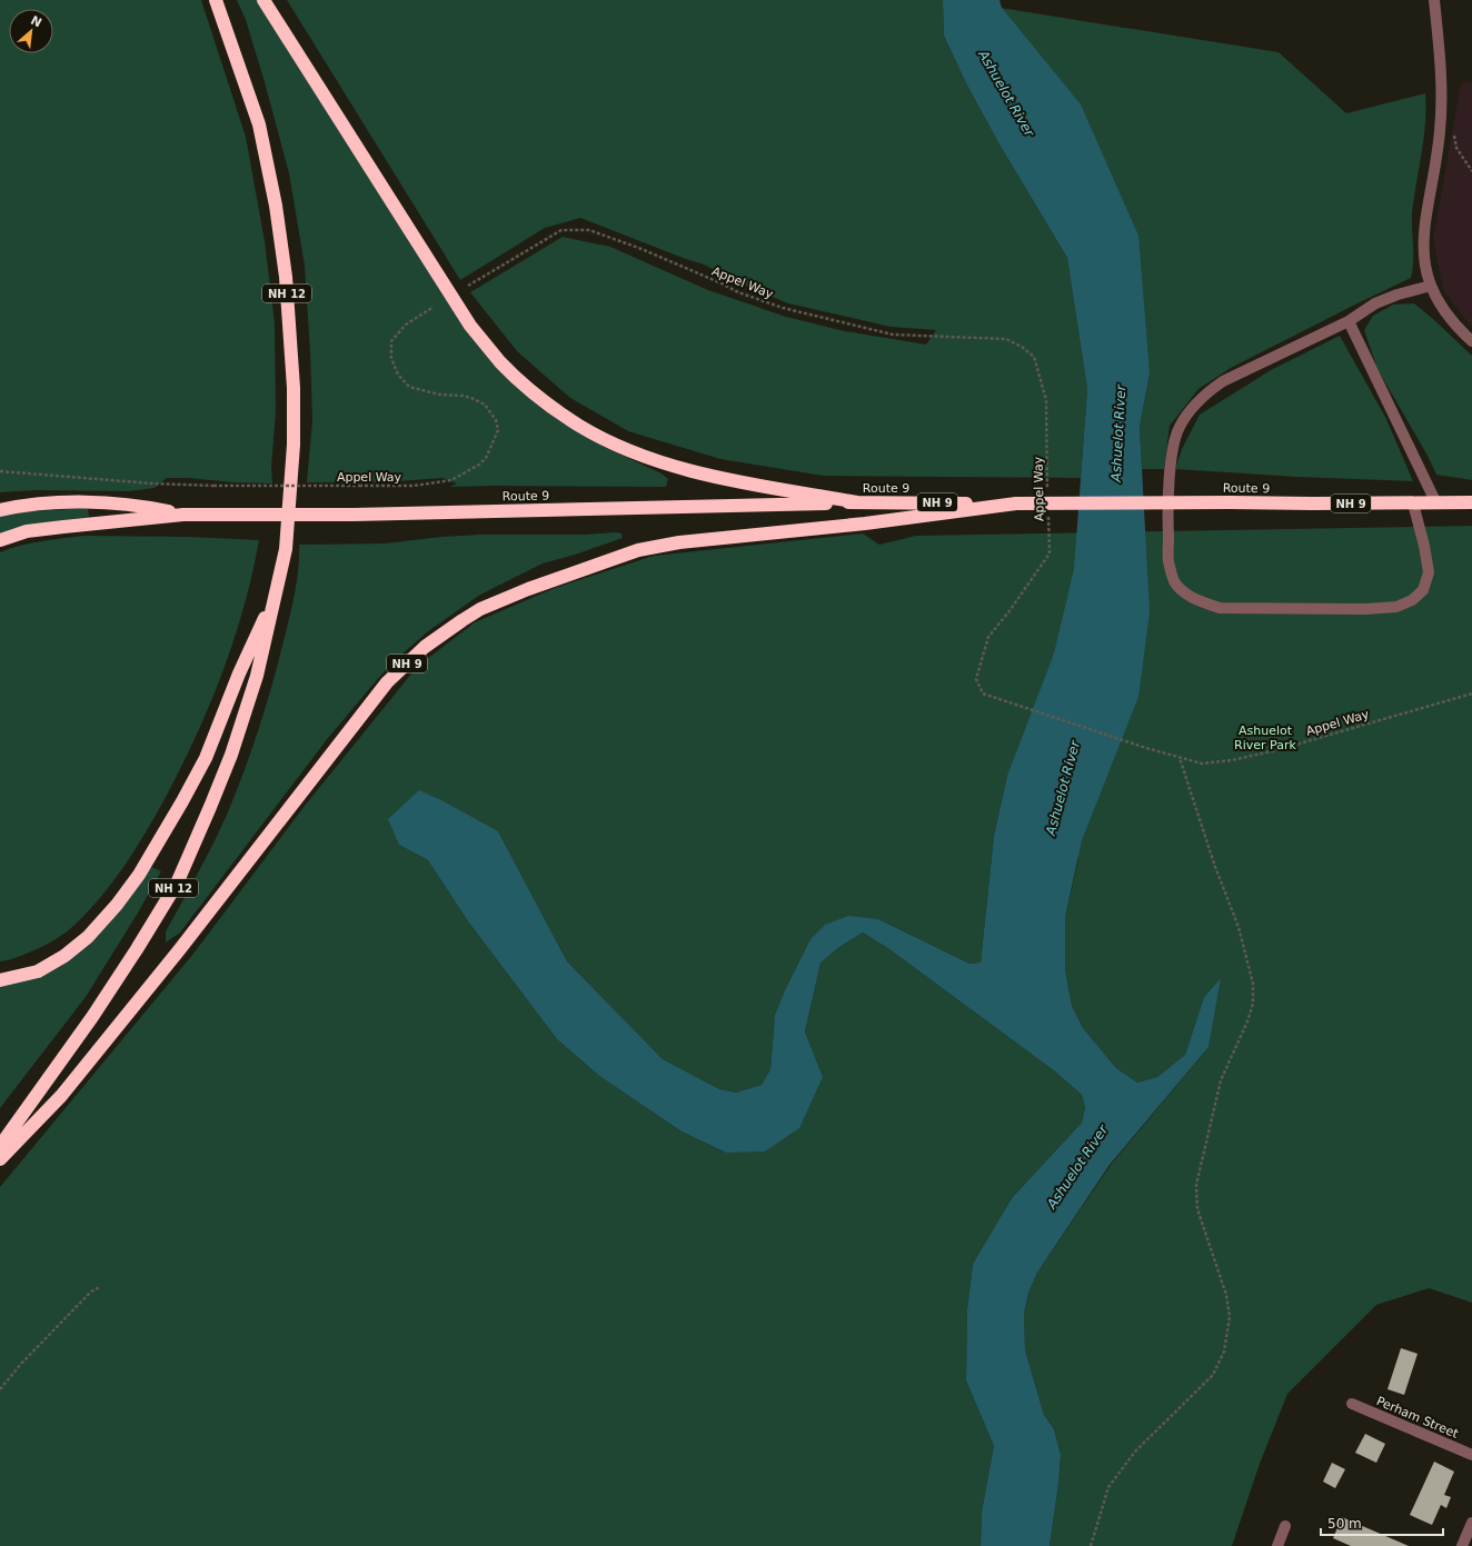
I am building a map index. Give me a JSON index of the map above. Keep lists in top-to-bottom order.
{
  "streets": {
    "highway": ["NH 12", "Route 9", "NH 9"],
    "street": ["Perham Street"],
    "path": ["Appel Way"]
  },
  "crossings": [
    ["Route 9", "NH 9"]
  ],
  "water": ["Ashuelot River"],
  "parks": ["Ashuelot River Park"],
  "scale_bar": "50 m",
  "north": "top right"
}
